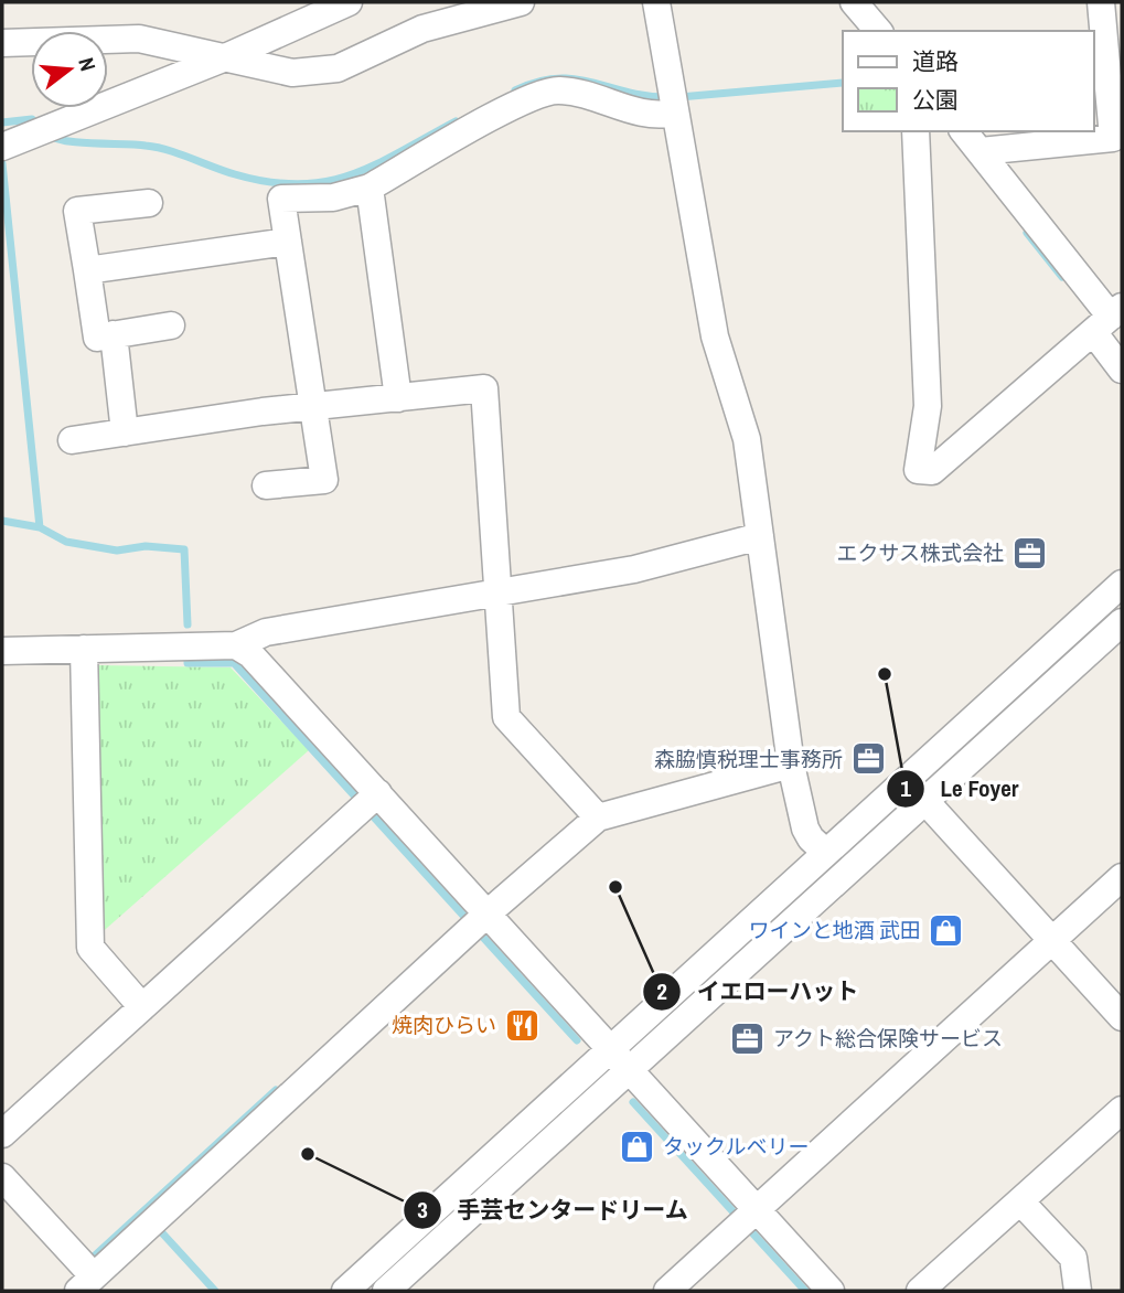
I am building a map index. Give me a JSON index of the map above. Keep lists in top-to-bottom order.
{
  "places": {
    "office": ["エクサス株式会社", "森脇慎税理士事務所", "アクト総合保険サービス"],
    "other": ["Le Foyer", "イエローハット", "手芸センタードリーム"],
    "shop": ["ワインと地酒 武田", "タックルベリー"],
    "restaurant": ["焼肉ひらい"]
  },
  "legend": ["道路", "公園"],
  "north": "right"
}
